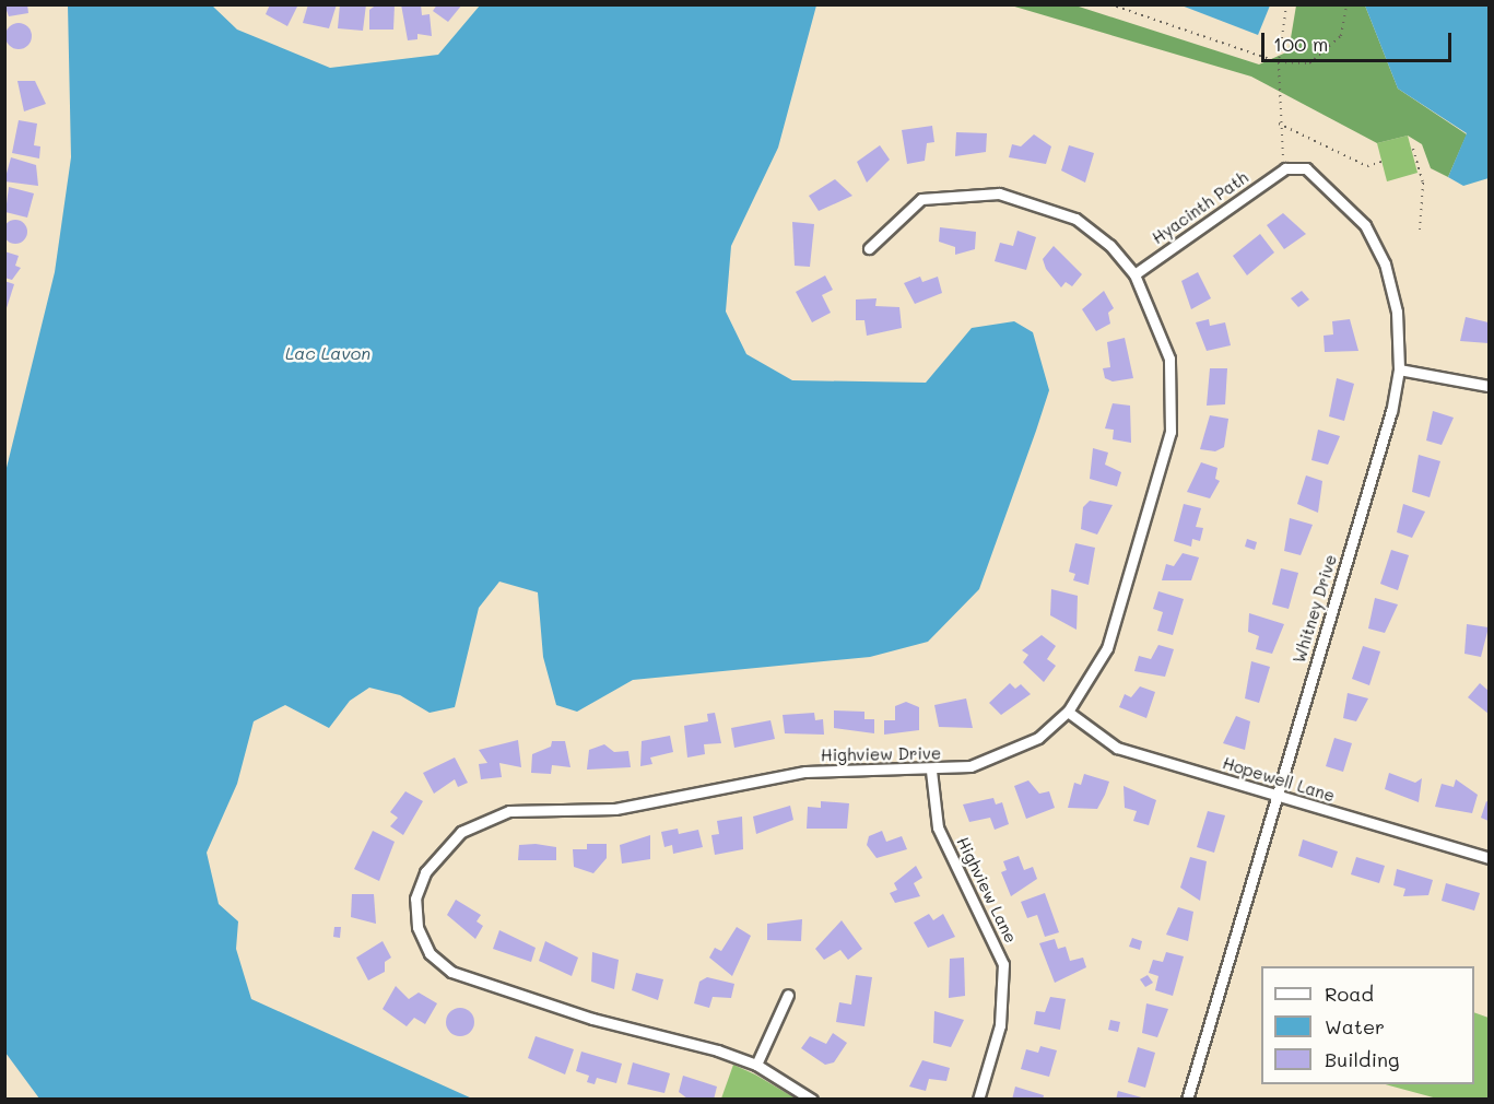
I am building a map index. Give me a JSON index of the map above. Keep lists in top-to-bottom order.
{
  "streets": {
    "street": [
      "Hyacinth Path",
      "Whitney Drive",
      "Highview Drive",
      "Hopewell Lane",
      "Highview Lane"
    ]
  },
  "crossings": [
    ["Hyacinth Path", "Whitney Drive"],
    ["Hyacinth Path", "Highview Drive"],
    ["Whitney Drive", "Hopewell Lane"],
    ["Highview Drive", "Hopewell Lane"],
    ["Highview Drive", "Highview Lane"]
  ],
  "water": ["Lac Lavon"],
  "legend": ["Road", "Water", "Building"],
  "scale_bar": "100 m"
}
